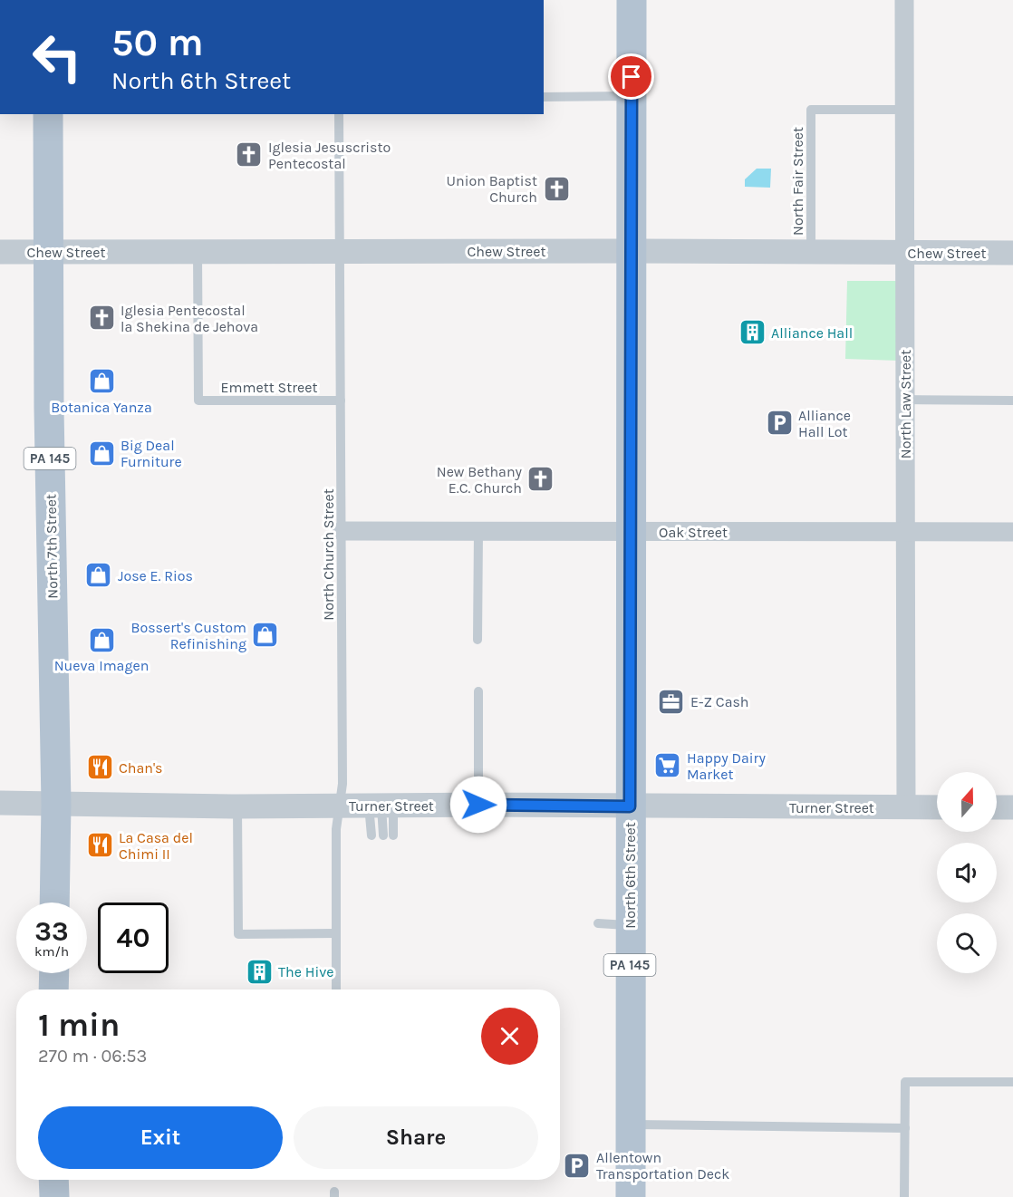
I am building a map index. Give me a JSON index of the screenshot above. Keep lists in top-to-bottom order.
{
  "streets": {
    "main road": ["PA 145", "North 7th Street", "North 6th Street"],
    "street": [
      "Chew Street",
      "North Law Street",
      "Oak Street",
      "Turner Street"
    ],
    "lane": ["North Fair Street", "Emmett Street", "North Church Street"]
  },
  "crossings": [
    ["North Fair Street", "Chew Street"],
    ["North Fair Street", "North Law Street"],
    ["Chew Street", "Emmett Street"],
    ["Chew Street", "North Law Street"],
    ["Chew Street", "North 7th Street"],
    ["Chew Street", "North Church Street"],
    ["Chew Street", "North 6th Street"],
    ["Emmett Street", "North Church Street"],
    ["North Law Street", "Oak Street"],
    ["North Law Street", "Turner Street"],
    ["Oak Street", "North Church Street"],
    ["Oak Street", "North 6th Street"],
    ["North 7th Street", "Turner Street"],
    ["North Church Street", "Turner Street"],
    ["Turner Street", "North 6th Street"]
  ],
  "places": {
    "church": [
      "Iglesia Jesuscristo Pentecostal",
      "Union Baptist Church",
      "Iglesia Pentecostal la Shekina de Jehova",
      "New Bethany E.C. Church"
    ],
    "building": ["Alliance Hall", "The Hive"],
    "shop": [
      "Botanica Yanza",
      "Big Deal Furniture",
      "Jose E. Rios",
      "Bossert's Custom Refinishing",
      "Nueva Imagen"
    ],
    "parking": ["Alliance Hall Lot", "Allentown Transportation Deck"],
    "office": ["E-Z Cash"],
    "supermarket": ["Happy Dairy Market"],
    "restaurant": ["Chan's", "La Casa del Chimi II"]
  },
  "north": "top",
  "page": {
    "turn": ["50 m", "North 6th Street"],
    "speed": "33 km/h",
    "limit": "40",
    "heading": ["1 min", "270 m · 06:53"],
    "buttons": ["Exit", "Share"]
  }
}
